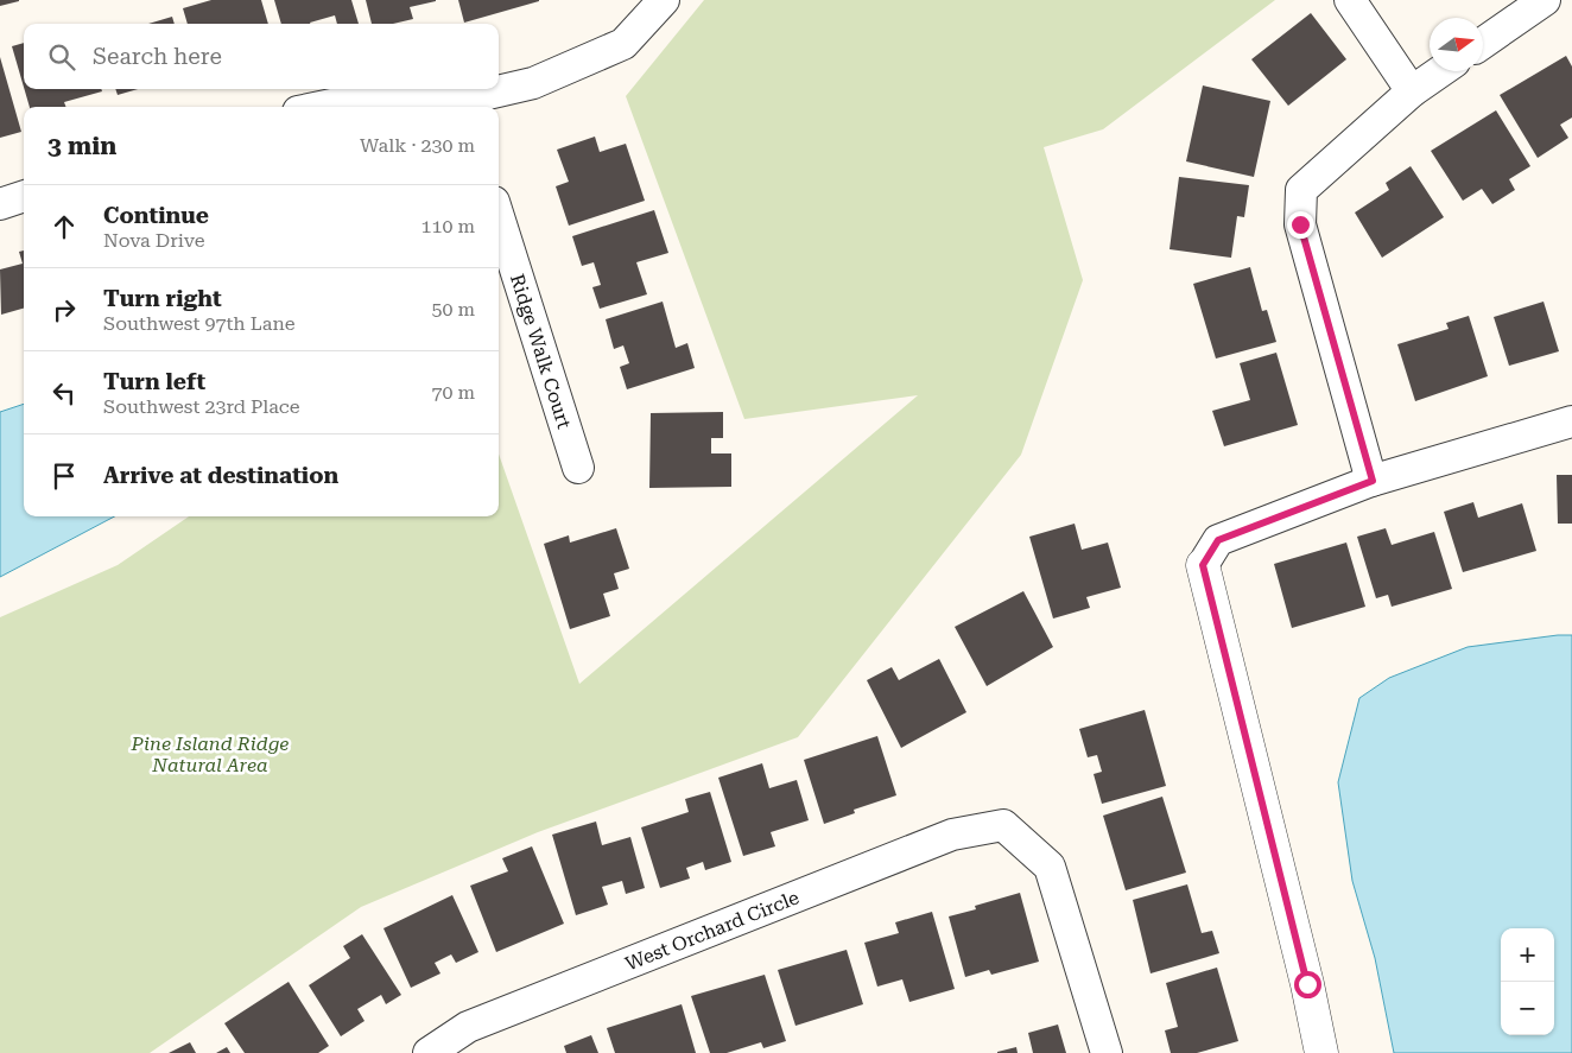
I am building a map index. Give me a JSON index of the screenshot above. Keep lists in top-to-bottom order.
{
  "streets": {
    "street": ["Ridge Walk Court", "West Orchard Circle"]
  },
  "parks": ["Pine Island Ridge Natural Area"],
  "north": "right",
  "page": {
    "search": "Search here",
    "heading": ["3 min", "Walk · 230 m"],
    "list": [
      ["Continue", "Nova Drive", "110 m"],
      ["Turn right", "Southwest 97th Lane", "50 m"],
      ["Turn left", "Southwest 23rd Place", "70 m"],
      "Arrive at destination"
    ],
    "map_buttons": ["+", "−"]
  }
}
